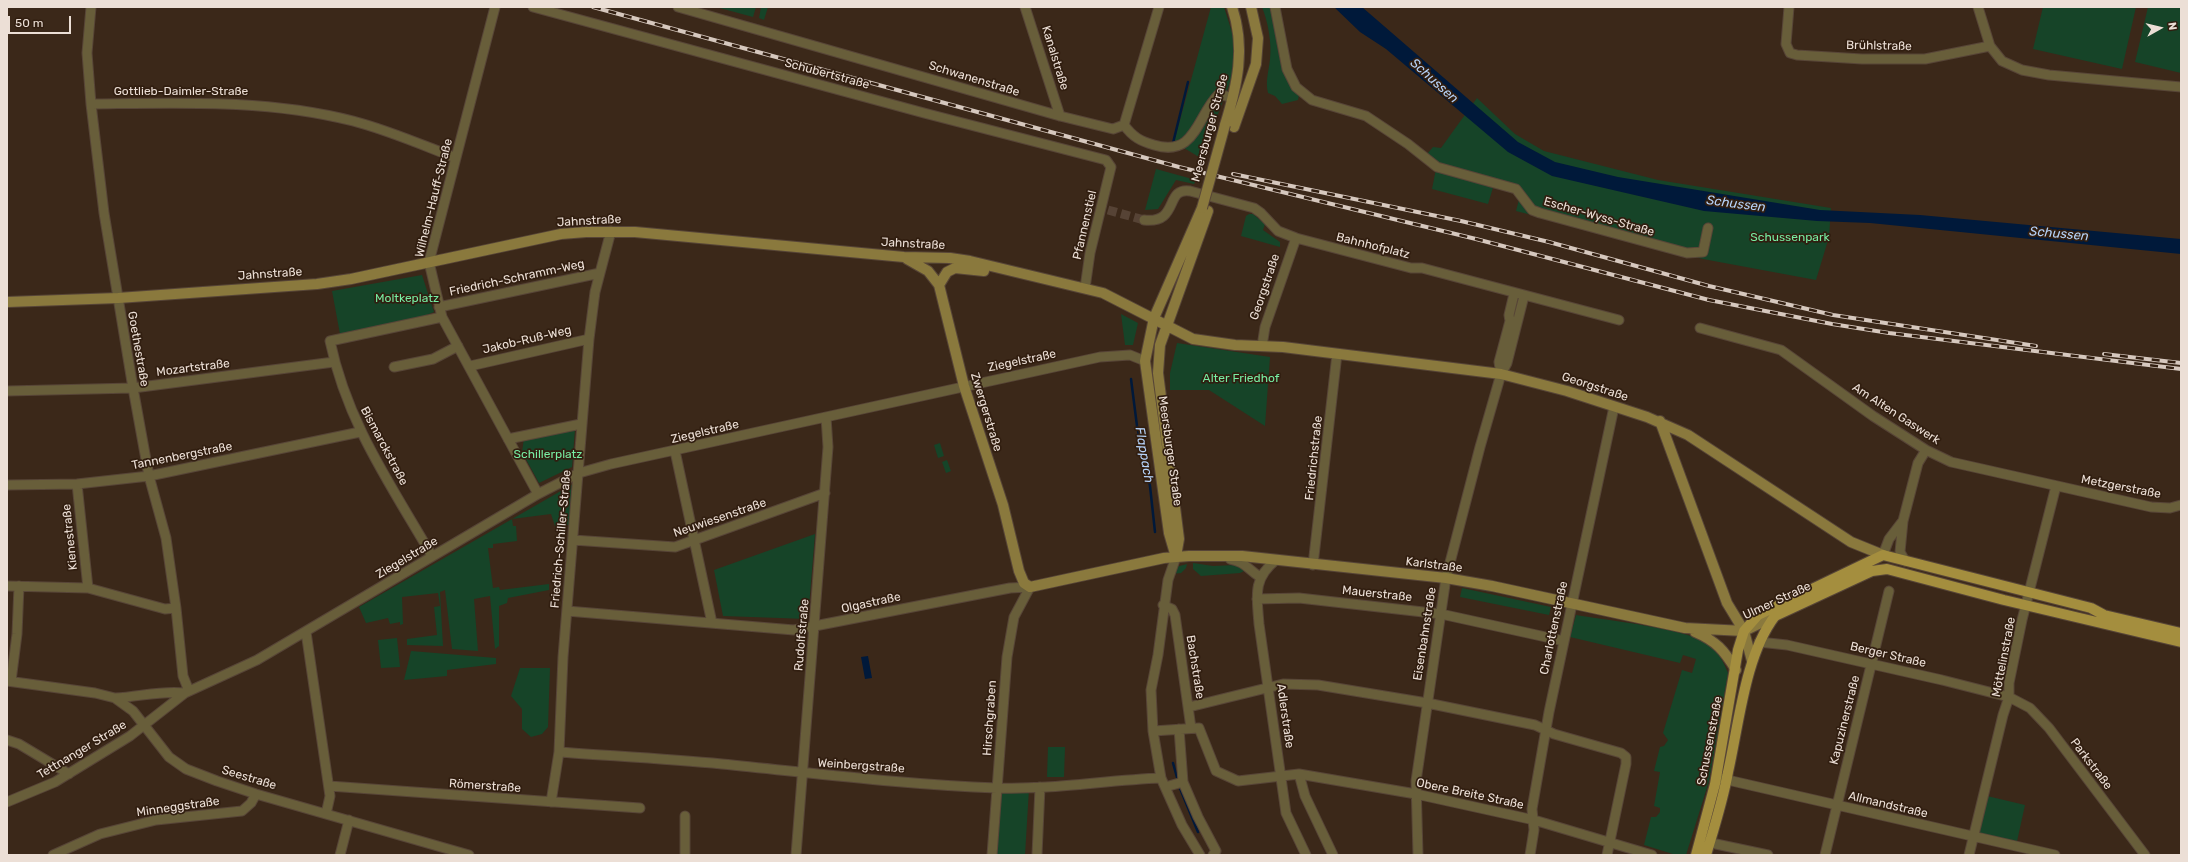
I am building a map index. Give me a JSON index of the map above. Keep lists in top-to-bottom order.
{
  "streets": {
    "main road": [
      "Meersburger Straße",
      "Jahnstraße",
      "Georgstraße",
      "Zwergerstraße",
      "Karlstraße",
      "Ulmer Straße",
      "Olgastraße",
      "Schussenstraße"
    ],
    "street": [
      "Brühlstraße",
      "Kanalstraße",
      "Schubertstraße",
      "Schwanenstraße",
      "Gottlieb-Daimler-Straße",
      "Wilhelm-Hauff-Straße",
      "Escher-Wyss-Straße",
      "Pfannenstiel",
      "Bahnhofplatz",
      "Friedrich-Schramm-Weg",
      "Jakob-Ruß-Weg",
      "Goethestraße",
      "Ziegelstraße",
      "Mozartstraße",
      "Am Alten Gaswerk",
      "Bismarckstraße",
      "Tannenbergstraße",
      "Friedrichstraße",
      "Metzgerstraße",
      "Neuwiesenstraße",
      "Kienestraße",
      "Friedrich-Schiller-Straße",
      "Mauerstraße",
      "Charlottenstraße",
      "Eisenbahnstraße",
      "Rudolfstraße",
      "Berger Straße",
      "Möttelinstraße",
      "Bachstraße",
      "Adlerstraße",
      "Hirschgraben",
      "Kapuzinerstraße",
      "Tettnanger Straße",
      "Parkstraße",
      "Weinbergstraße",
      "Seestraße",
      "Römerstraße",
      "Obere Breite Straße",
      "Allmandstraße",
      "Minneggstraße"
    ]
  },
  "crossings": [
    ["Kanalstraße", "Schwanenstraße"],
    ["Schubertstraße", "Pfannenstiel"],
    ["Gottlieb-Daimler-Straße", "Wilhelm-Hauff-Straße"],
    ["Gottlieb-Daimler-Straße", "Goethestraße"],
    ["Meersburger Straße", "Jahnstraße"],
    ["Meersburger Straße", "Georgstraße"],
    ["Meersburger Straße", "Ziegelstraße"],
    ["Meersburger Straße", "Karlstraße"],
    ["Meersburger Straße", "Olgastraße"],
    ["Wilhelm-Hauff-Straße", "Jahnstraße"],
    ["Wilhelm-Hauff-Straße", "Friedrich-Schramm-Weg"],
    ["Wilhelm-Hauff-Straße", "Jakob-Ruß-Weg"],
    ["Wilhelm-Hauff-Straße", "Ziegelstraße"],
    ["Wilhelm-Hauff-Straße", "Bismarckstraße"],
    ["Jahnstraße", "Pfannenstiel"],
    ["Jahnstraße", "Georgstraße"],
    ["Jahnstraße", "Goethestraße"],
    ["Jahnstraße", "Zwergerstraße"],
    ["Jahnstraße", "Friedrich-Schiller-Straße"],
    ["Bahnhofplatz", "Georgstraße"],
    ["Bahnhofplatz", "Eisenbahnstraße"],
    ["Friedrich-Schramm-Weg", "Friedrich-Schiller-Straße"],
    ["Georgstraße", "Friedrichstraße"],
    ["Georgstraße", "Ulmer Straße"],
    ["Georgstraße", "Charlottenstraße"],
    ["Georgstraße", "Eisenbahnstraße"],
    ["Georgstraße", "Schussenstraße"],
    ["Jakob-Ruß-Weg", "Friedrich-Schiller-Straße"],
    ["Goethestraße", "Ziegelstraße"],
    ["Goethestraße", "Mozartstraße"],
    ["Goethestraße", "Tannenbergstraße"],
    ["Goethestraße", "Tettnanger Straße"],
    ["Ziegelstraße", "Zwergerstraße"],
    ["Ziegelstraße", "Bismarckstraße"],
    ["Ziegelstraße", "Friedrich-Schiller-Straße"],
    ["Ziegelstraße", "Rudolfstraße"],
    ["Ziegelstraße", "Tettnanger Straße"],
    ["Mozartstraße", "Bismarckstraße"],
    ["Zwergerstraße", "Olgastraße"],
    ["Zwergerstraße", "Hirschgraben"],
    ["Am Alten Gaswerk", "Metzgerstraße"],
    ["Am Alten Gaswerk", "Möttelinstraße"],
    ["Bismarckstraße", "Tannenbergstraße"],
    ["Tannenbergstraße", "Kienestraße"],
    ["Friedrichstraße", "Karlstraße"],
    ["Metzgerstraße", "Möttelinstraße"],
    ["Neuwiesenstraße", "Friedrich-Schiller-Straße"],
    ["Neuwiesenstraße", "Rudolfstraße"],
    ["Friedrich-Schiller-Straße", "Olgastraße"],
    ["Friedrich-Schiller-Straße", "Weinbergstraße"],
    ["Friedrich-Schiller-Straße", "Römerstraße"],
    ["Karlstraße", "Ulmer Straße"],
    ["Karlstraße", "Olgastraße"],
    ["Karlstraße", "Charlottenstraße"],
    ["Karlstraße", "Eisenbahnstraße"],
    ["Karlstraße", "Schussenstraße"],
    ["Mauerstraße", "Charlottenstraße"],
    ["Mauerstraße", "Eisenbahnstraße"],
    ["Mauerstraße", "Adlerstraße"],
    ["Ulmer Straße", "Möttelinstraße"],
    ["Ulmer Straße", "Schussenstraße"],
    ["Olgastraße", "Rudolfstraße"],
    ["Olgastraße", "Hirschgraben"],
    ["Charlottenstraße", "Obere Breite Straße"],
    ["Eisenbahnstraße", "Obere Breite Straße"],
    ["Rudolfstraße", "Weinbergstraße"],
    ["Berger Straße", "Möttelinstraße"],
    ["Berger Straße", "Kapuzinerstraße"],
    ["Berger Straße", "Schussenstraße"],
    ["Berger Straße", "Parkstraße"],
    ["Möttelinstraße", "Parkstraße"],
    ["Möttelinstraße", "Allmandstraße"],
    ["Bachstraße", "Obere Breite Straße"],
    ["Adlerstraße", "Obere Breite Straße"],
    ["Hirschgraben", "Weinbergstraße"],
    ["Kapuzinerstraße", "Allmandstraße"],
    ["Schussenstraße", "Allmandstraße"],
    ["Tettnanger Straße", "Seestraße"],
    ["Seestraße", "Minneggstraße"]
  ],
  "water": ["Schussen", "Flappach"],
  "parks": [
    "Schussenpark",
    "Moltkeplatz",
    "Alter Friedhof",
    "Schillerplatz"
  ],
  "scale_bar": "50 m",
  "north": "right"
}
